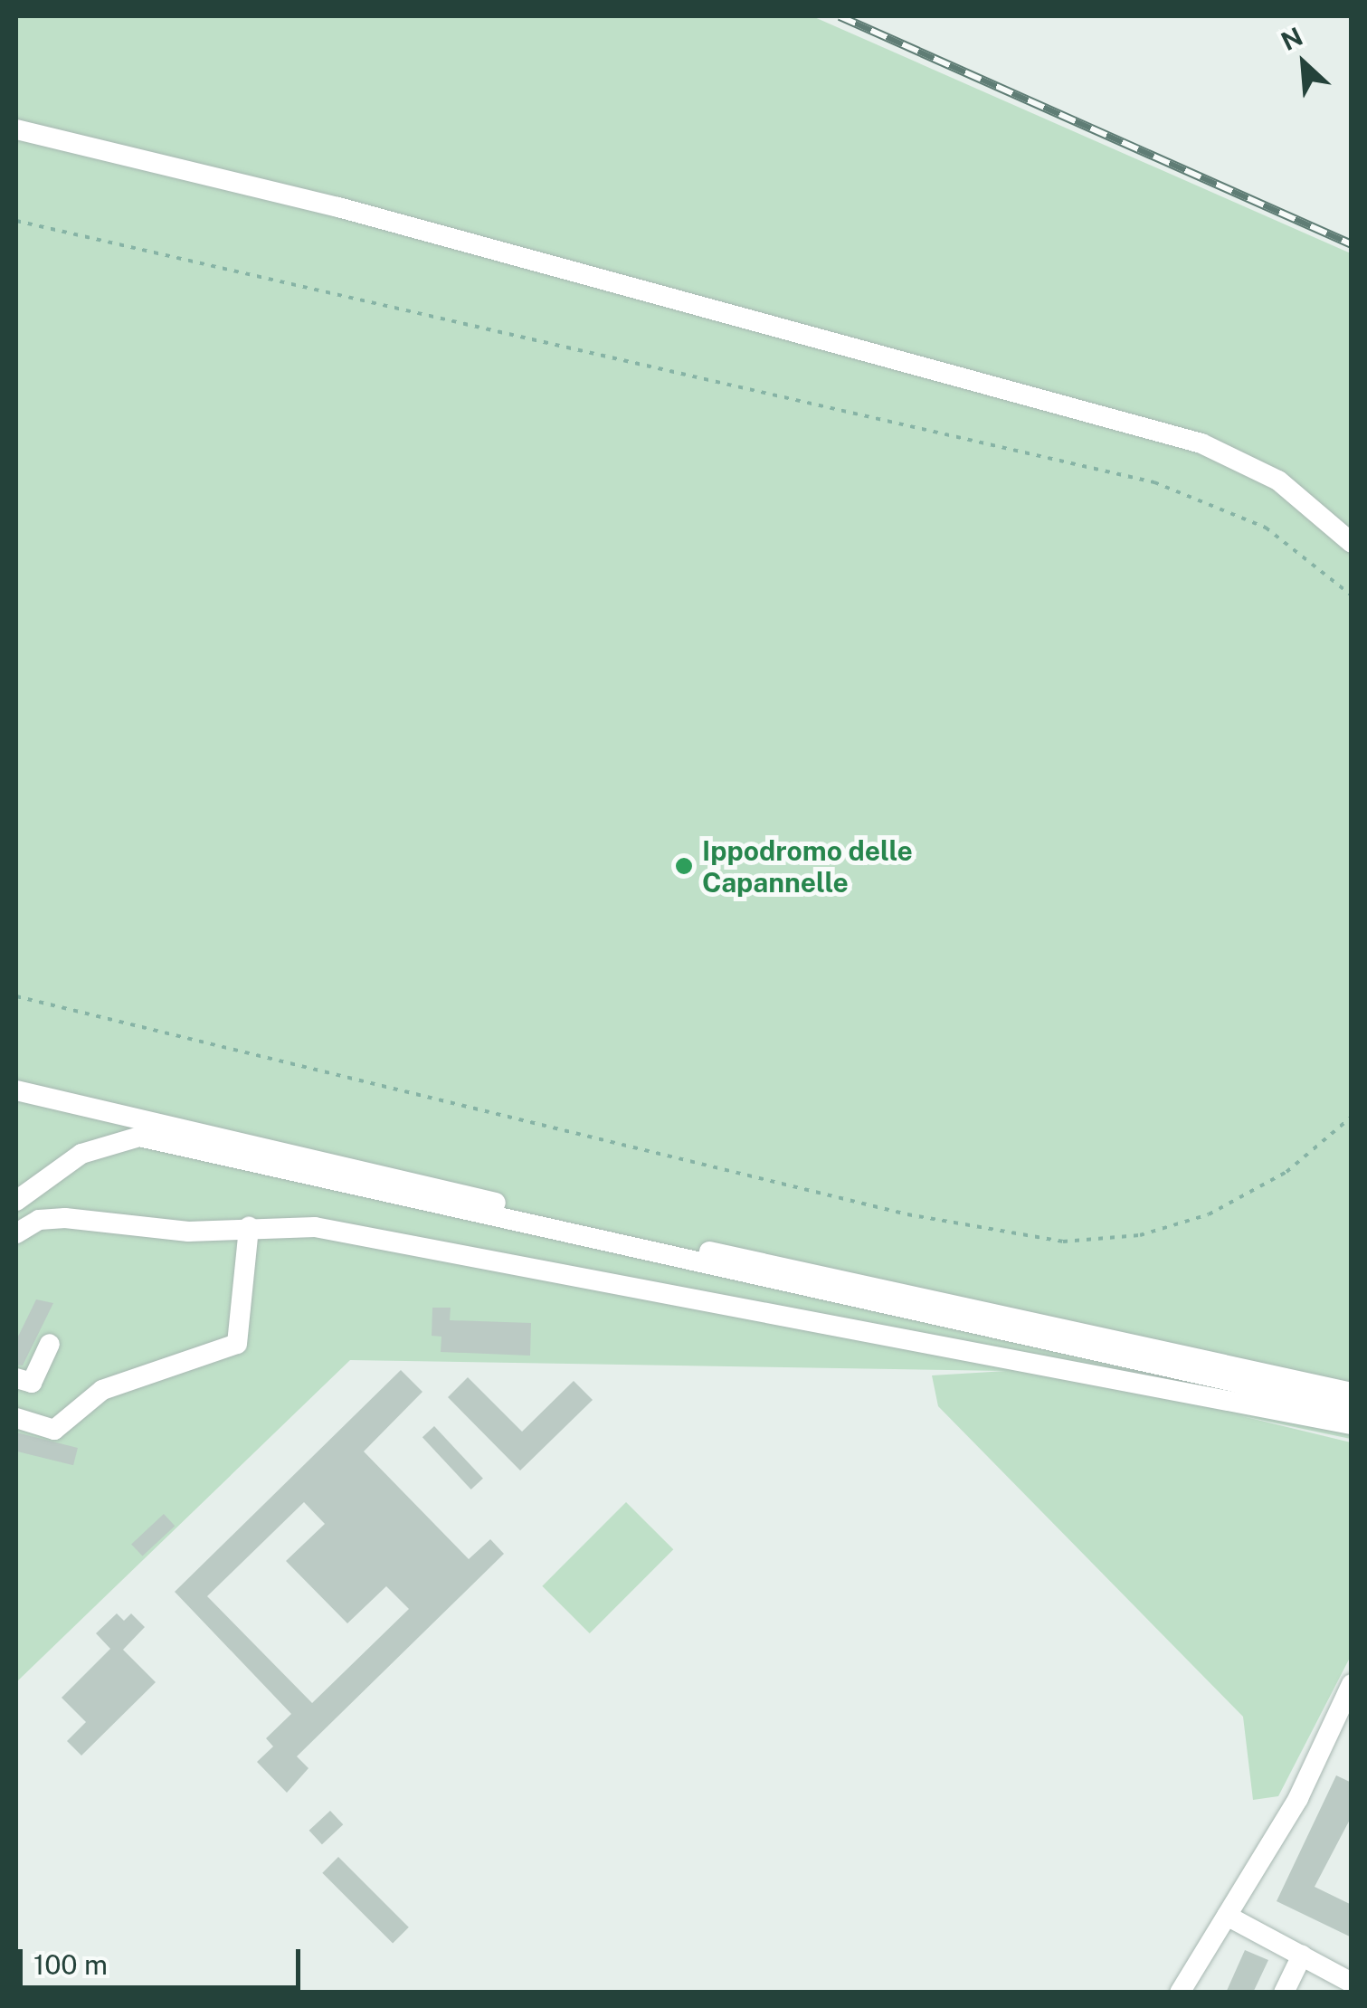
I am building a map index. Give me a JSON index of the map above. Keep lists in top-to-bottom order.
{
  "places": ["Ippodromo delle Capannelle"],
  "scale_bar": "100 m",
  "north": "top left"
}
